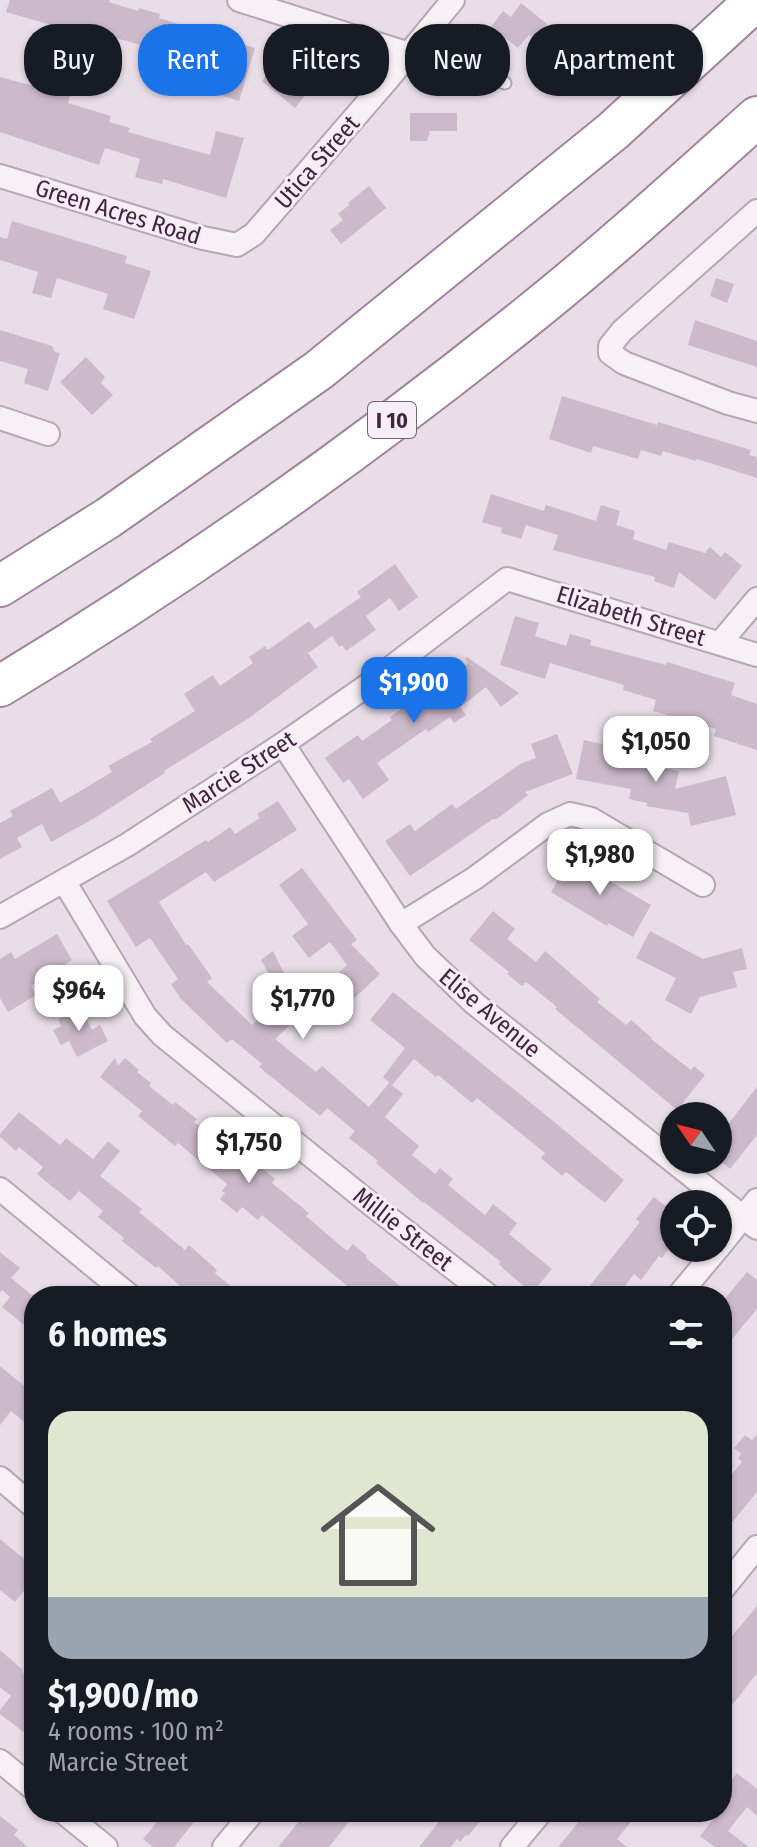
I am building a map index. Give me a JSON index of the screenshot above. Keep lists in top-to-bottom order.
{
  "streets": {
    "highway": ["I 10"],
    "street": [
      "Utica Street",
      "Green Acres Road",
      "Elizabeth Street",
      "Marcie Street",
      "Elise Avenue",
      "Millie Street"
    ]
  },
  "crossings": [
    ["Utica Street", "Green Acres Road"],
    ["Elizabeth Street", "Marcie Street"],
    ["Marcie Street", "Elise Avenue"],
    ["Marcie Street", "Millie Street"]
  ],
  "north": "top left",
  "page": {
    "chip": [
      "Buy",
      "Rent",
      "Filters",
      "New",
      "Apartment"
    ],
    "price": [
      "$1,900",
      "$1,050",
      "$1,980",
      "$964",
      "$1,770",
      "$1,750"
    ],
    "heading": "6 homes",
    "list": [
      {
        "name": "$1,900/mo",
        "note": "4 rooms · 100 m² · Marcie Street"
      }
    ]
  }
}
